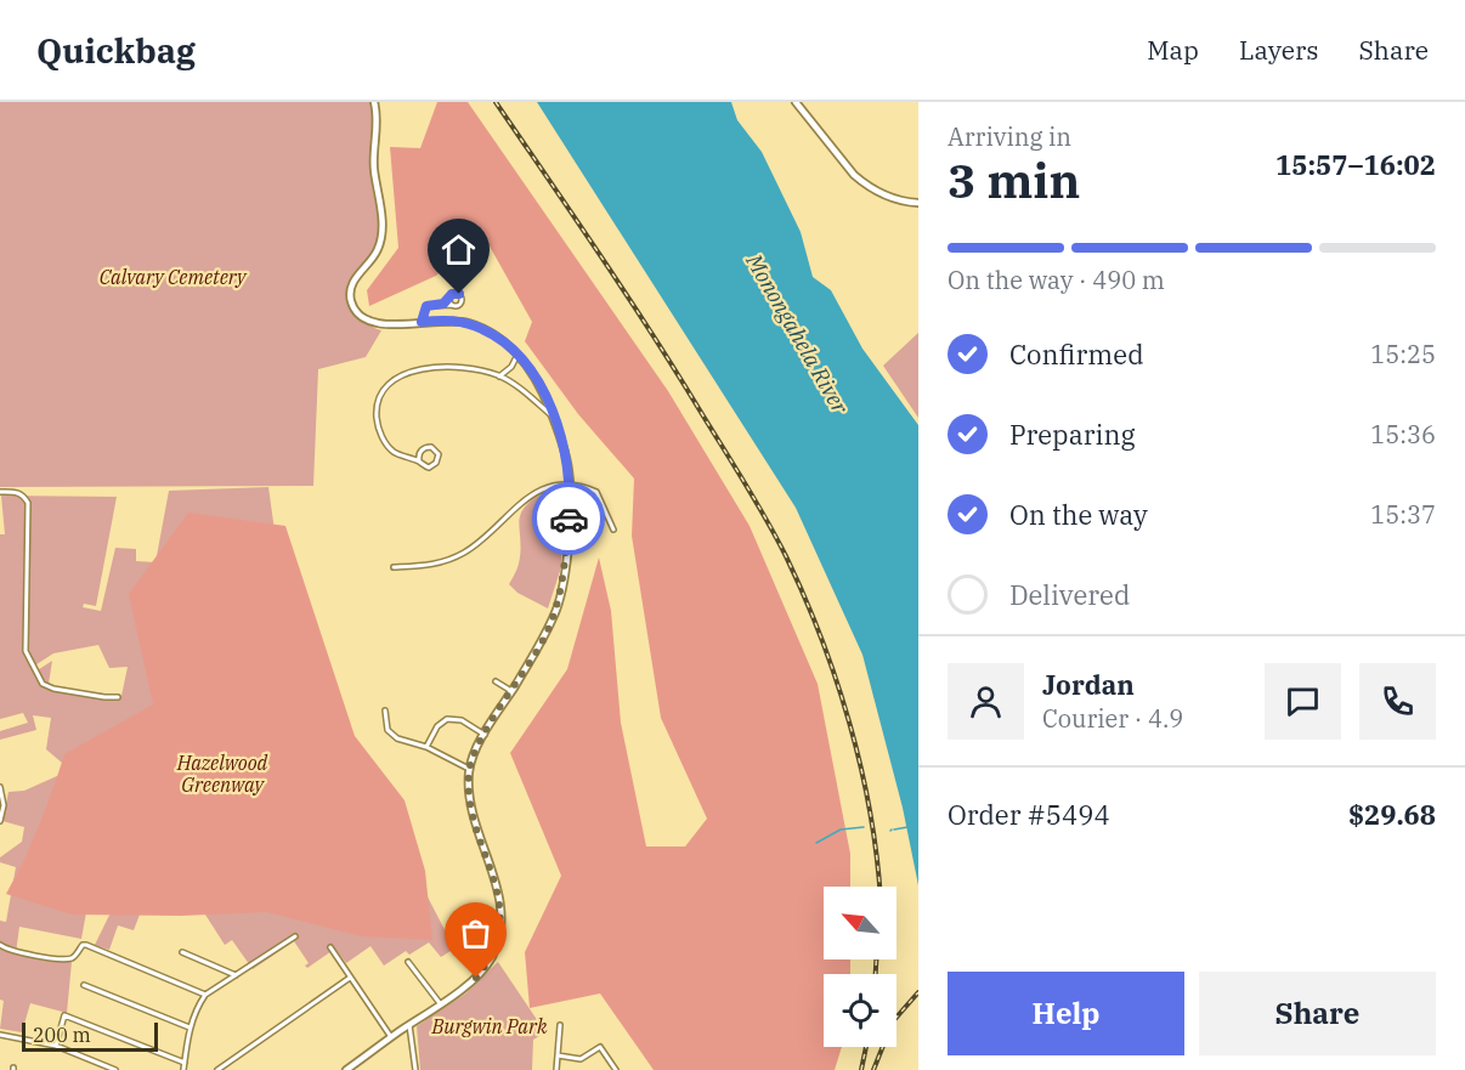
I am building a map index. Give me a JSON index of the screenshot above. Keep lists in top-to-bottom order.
{
  "water": ["Monongahela River"],
  "parks": ["Calvary Cemetery", "Hazelwood Greenway", "Burgwin Park"],
  "scale_bar": "200 m",
  "north": "top left",
  "page": {
    "header": "Quickbag",
    "nav": ["Map", "Layers", "Share"],
    "heading": ["3 min", "Arriving in", "15:57–16:02"],
    "panel": [
      "Jordan",
      "Courier · 4.9",
      "Order #5494",
      "$29.68"
    ],
    "bar": "On the way · 490 m",
    "list": [
      ["Confirmed", "15:25"],
      ["Preparing", "15:36"],
      ["On the way", "15:37"],
      "Delivered"
    ],
    "buttons": ["Help", "Share"],
    "scale": "200 m"
  }
}
